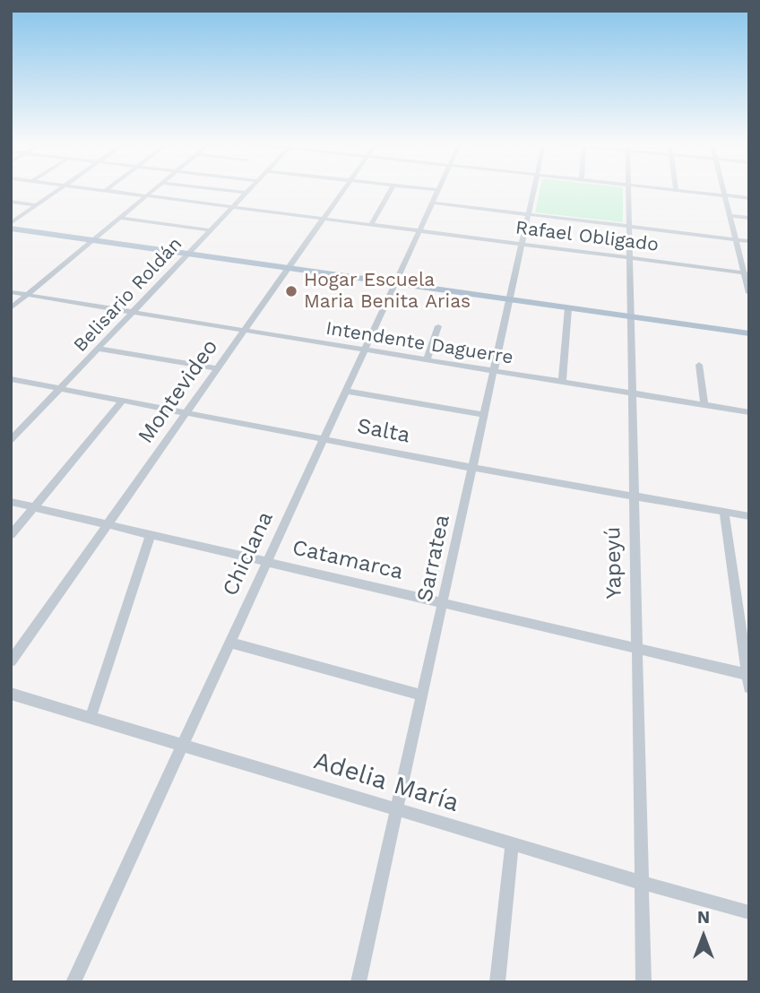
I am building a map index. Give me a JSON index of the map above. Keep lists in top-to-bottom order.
{
  "streets": {
    "street": [
      "Rafael Obligado",
      "Belisario Roldán",
      "Intendente Daguerre",
      "Montevideo",
      "Salta",
      "Chiclana",
      "Sarratea",
      "Catamarca",
      "Yapeyú",
      "Adelia María"
    ]
  },
  "crossings": [
    ["Rafael Obligado", "Belisario Roldán"],
    ["Rafael Obligado", "Montevideo"],
    ["Rafael Obligado", "Chiclana"],
    ["Rafael Obligado", "Sarratea"],
    ["Rafael Obligado", "Yapeyú"],
    ["Belisario Roldán", "Intendente Daguerre"],
    ["Belisario Roldán", "Salta"],
    ["Intendente Daguerre", "Montevideo"],
    ["Intendente Daguerre", "Chiclana"],
    ["Intendente Daguerre", "Sarratea"],
    ["Intendente Daguerre", "Yapeyú"],
    ["Montevideo", "Salta"],
    ["Montevideo", "Catamarca"],
    ["Salta", "Chiclana"],
    ["Salta", "Sarratea"],
    ["Salta", "Yapeyú"],
    ["Chiclana", "Catamarca"],
    ["Chiclana", "Adelia María"],
    ["Sarratea", "Catamarca"],
    ["Sarratea", "Adelia María"],
    ["Catamarca", "Yapeyú"],
    ["Yapeyú", "Adelia María"]
  ],
  "places": ["Hogar Escuela Maria Benita Arias"],
  "north": "top"
}
